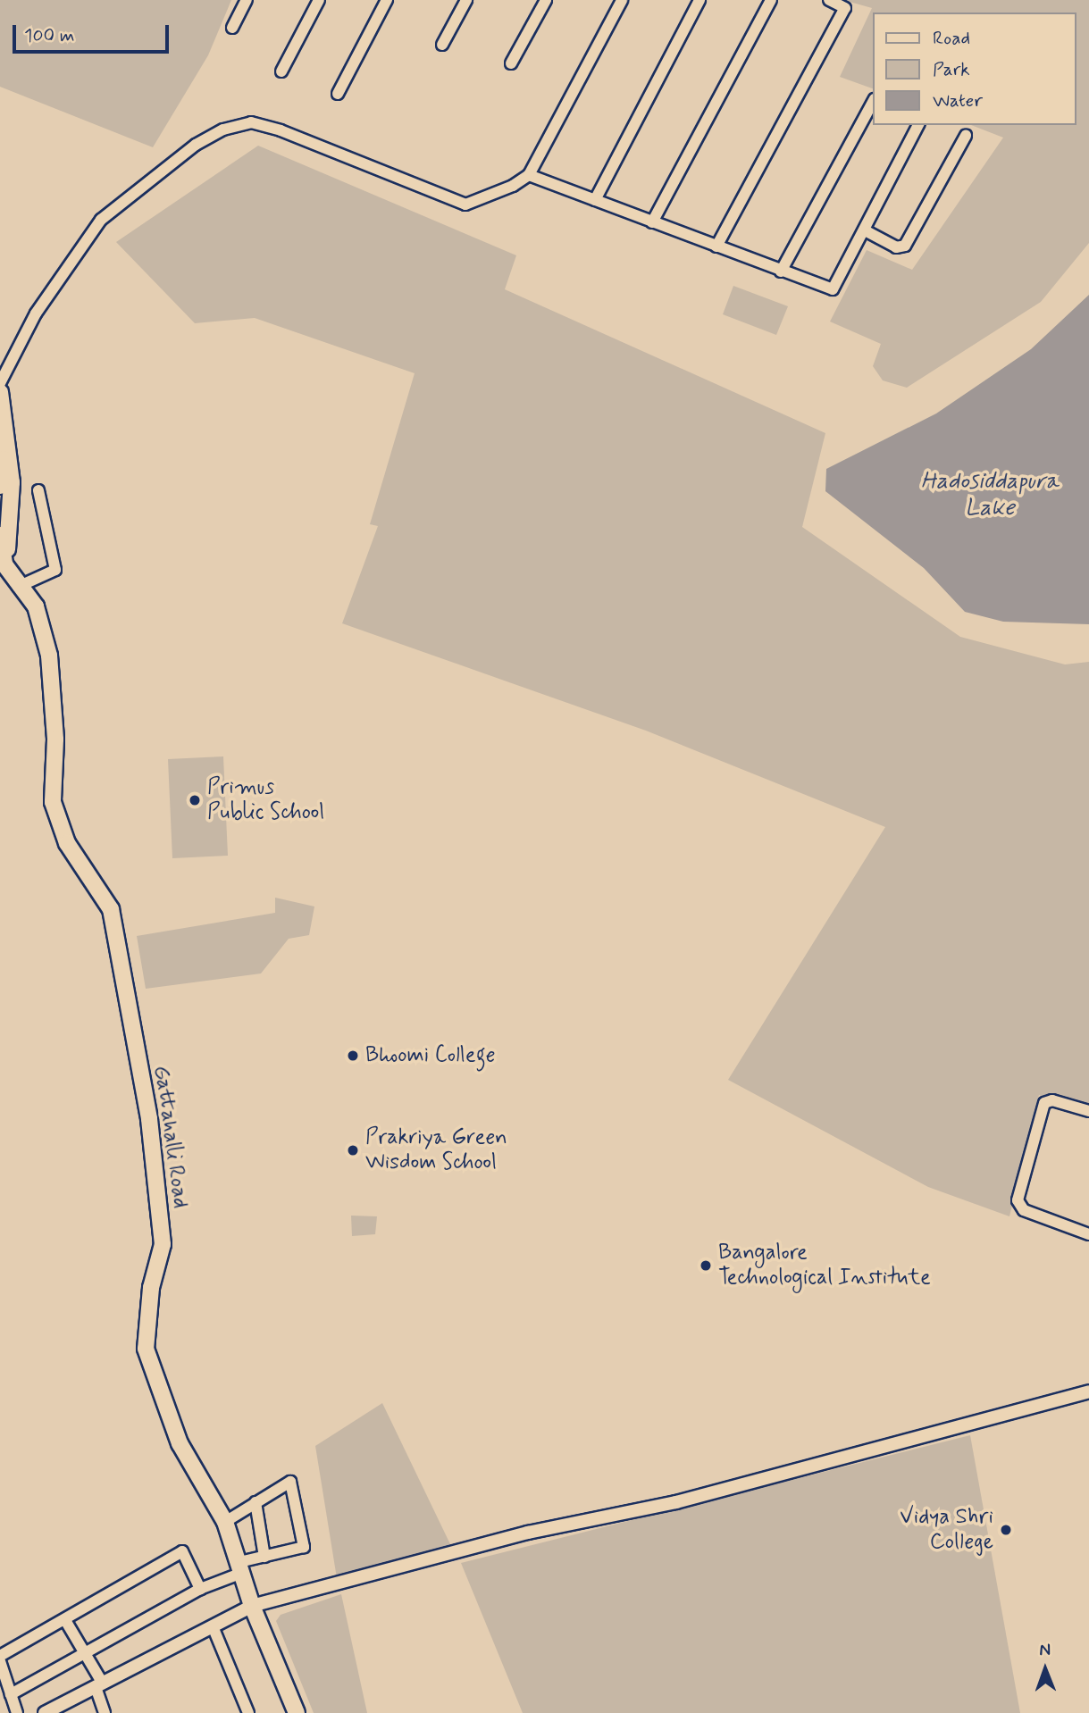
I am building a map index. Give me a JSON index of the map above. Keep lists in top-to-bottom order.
{
  "streets": {
    "main road": ["Gattahalli Road"]
  },
  "water": ["Hadosiddapura Lake"],
  "places": [
    "Primus Public School",
    "Bhoomi College",
    "Prakriya Green Wisdom School",
    "Bangalore Technological Institute",
    "Vidya Shri College"
  ],
  "legend": ["Road", "Park", "Water"],
  "scale_bar": "100 m",
  "north": "top"
}
